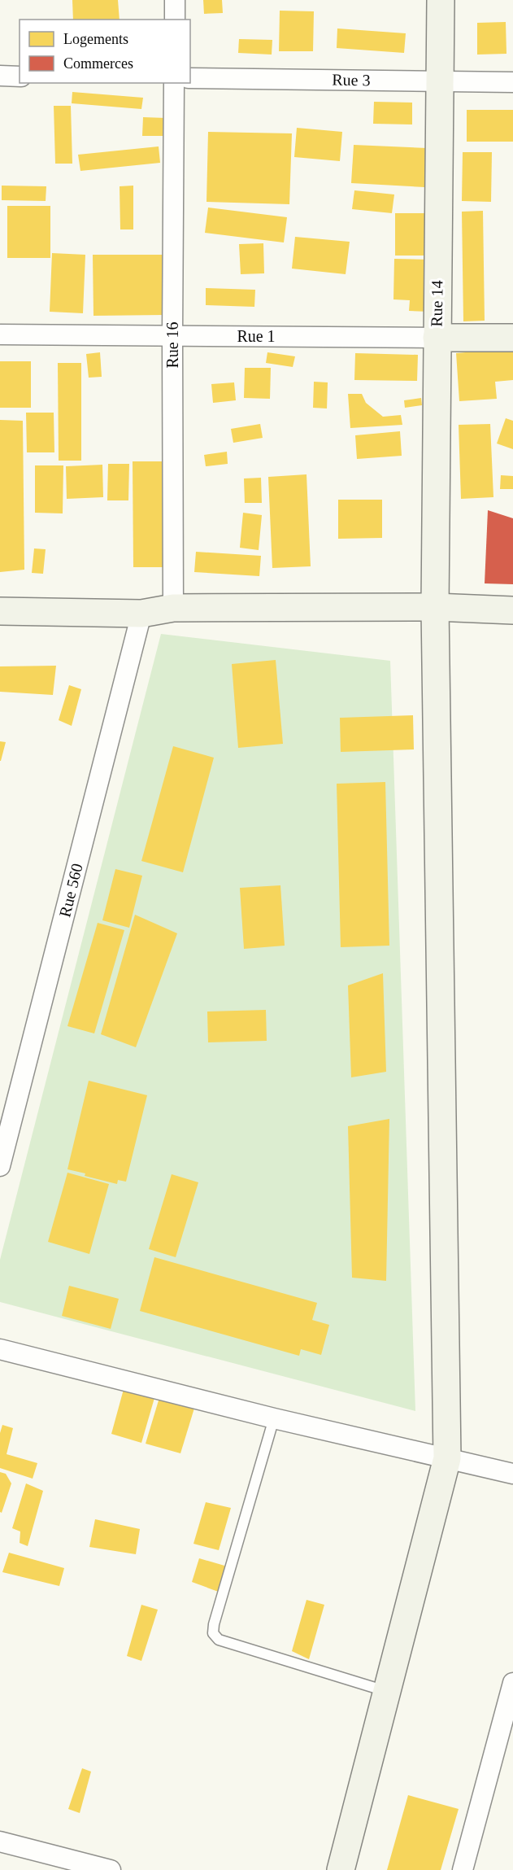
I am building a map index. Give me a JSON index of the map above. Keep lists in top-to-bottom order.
{
  "streets": {
    "street": [
      "Rue 3",
      "Rue 14",
      "Rue 1",
      "Rue 16",
      "Rue 560"
    ]
  },
  "crossings": [
    ["Rue 3", "Rue 14"],
    ["Rue 14", "Rue 1"],
    ["Rue 1", "Rue 16"]
  ],
  "legend": ["Logements", "Commerces"]
}
